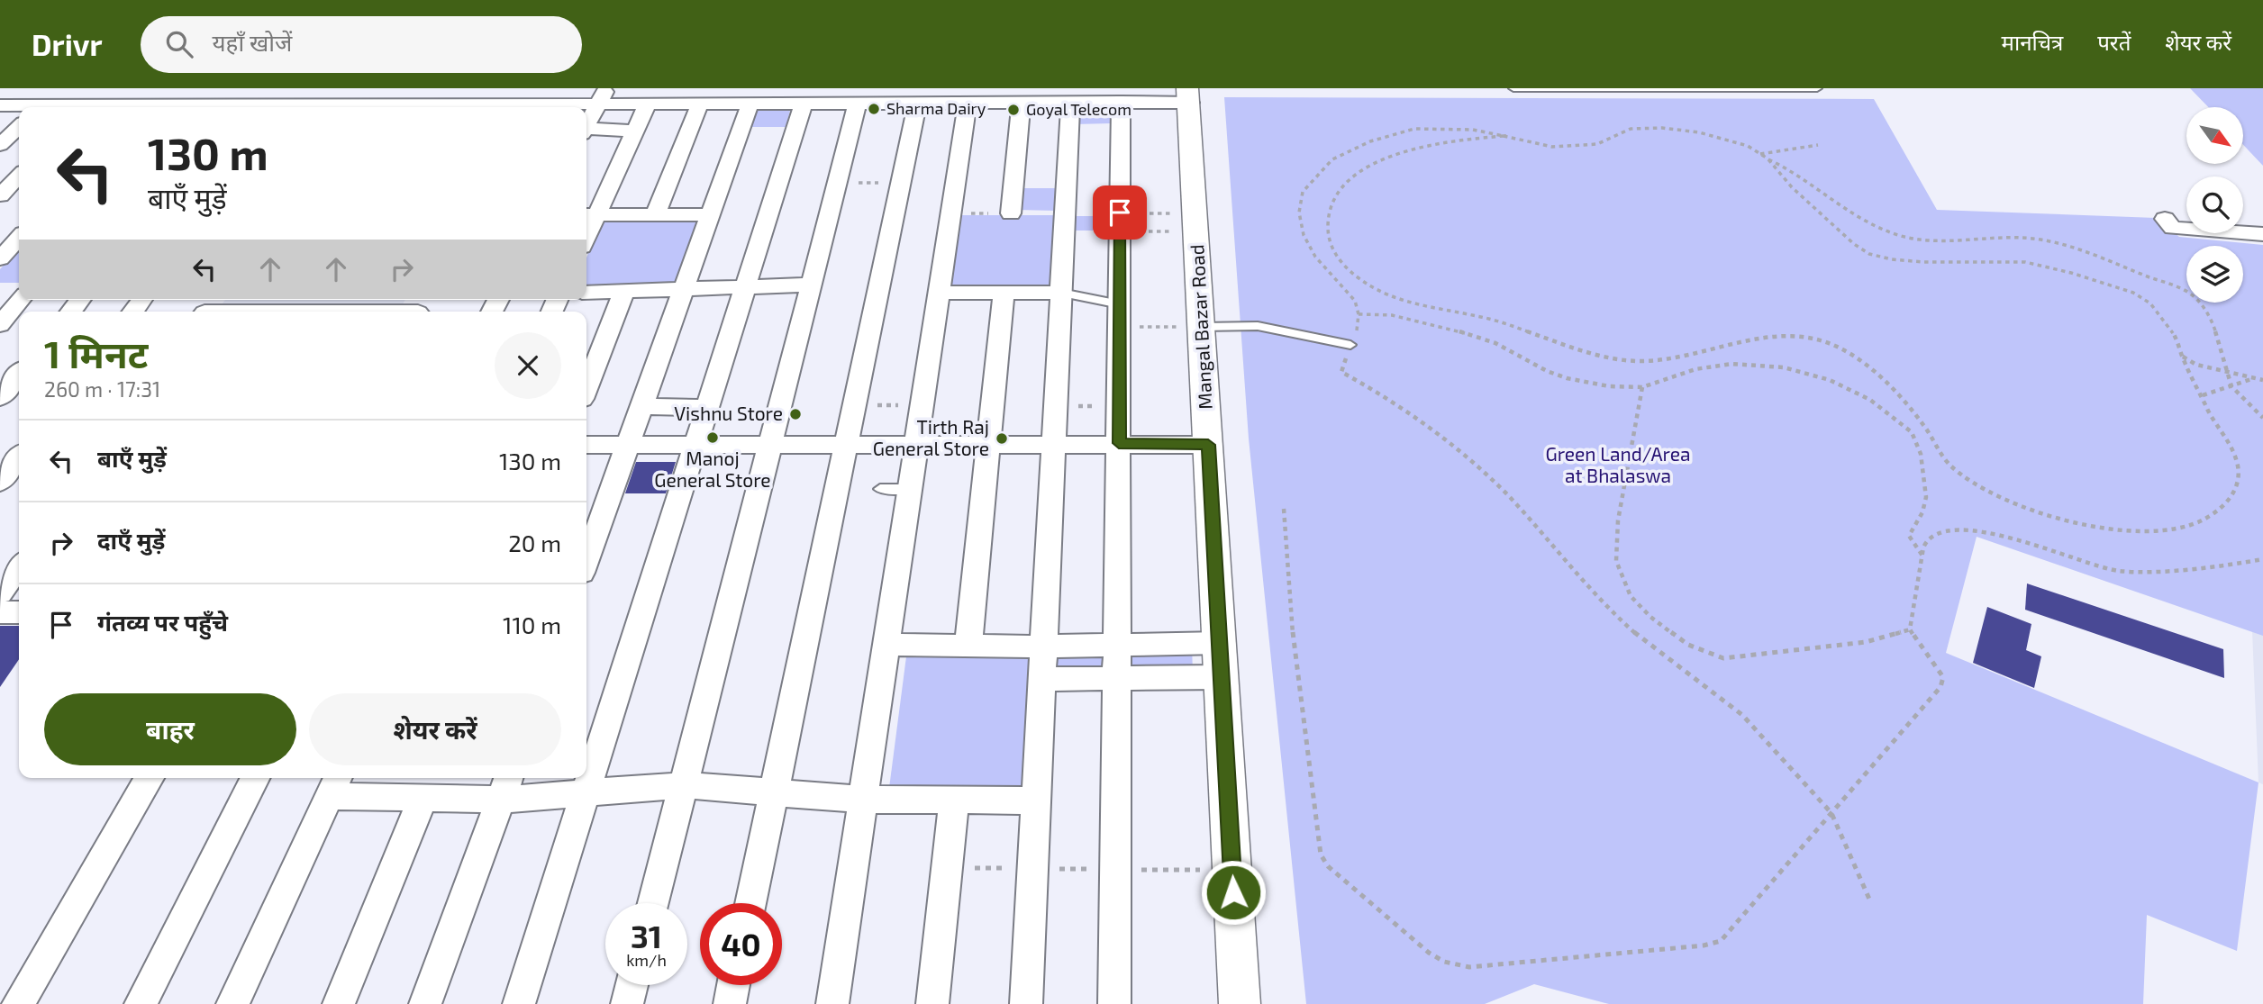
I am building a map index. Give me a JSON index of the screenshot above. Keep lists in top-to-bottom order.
{
  "streets": {
    "street": ["Mangal Bazar Road"]
  },
  "parks": ["Green Land/Area at Bhalaswa"],
  "places": [
    "Sharma Dairy",
    "Goyal Telecom",
    "Vishnu Store",
    "Manoj General Store",
    "Tirth Raj General Store"
  ],
  "north": "bottom right",
  "page": {
    "header": "Drivr",
    "search": "यहाँ खोजें",
    "nav": ["मानचित्र", "परतें", "शेयर करें"],
    "turn": ["130 m", "बाएँ मुड़ें"],
    "heading": ["1 मिनट", "260 m · 17:31"],
    "list": [
      {
        "name": "बाएँ मुड़ें",
        "value": "130 m"
      },
      {
        "name": "दाएँ मुड़ें",
        "value": "20 m"
      },
      {
        "name": "गंतव्य पर पहुँचे",
        "value": "110 m"
      }
    ],
    "buttons": ["बाहर", "शेयर करें"],
    "speed": "31 km/h",
    "limit": "40"
  }
}
